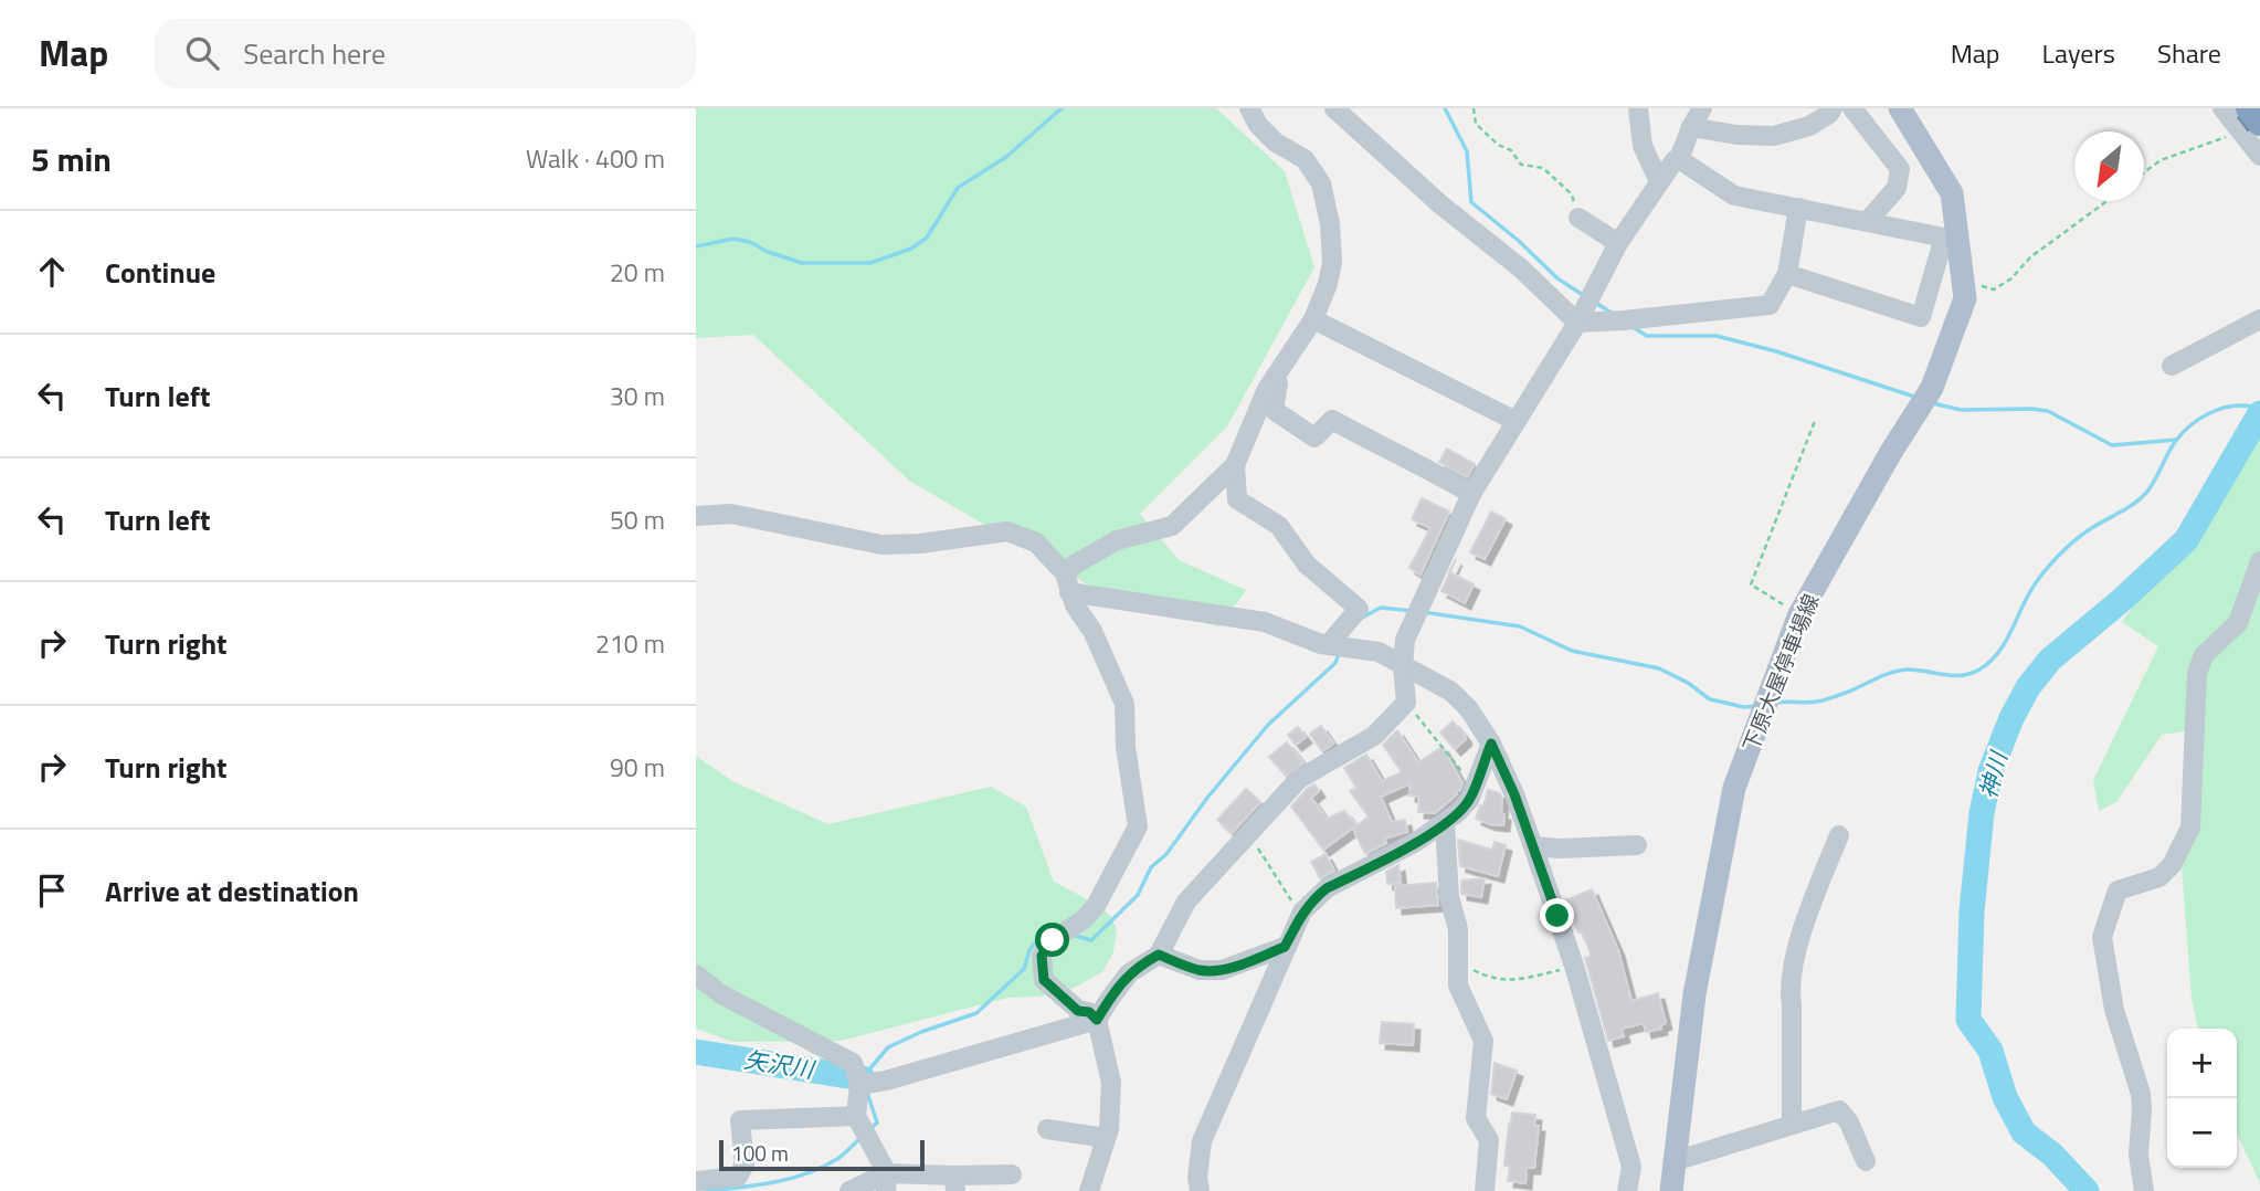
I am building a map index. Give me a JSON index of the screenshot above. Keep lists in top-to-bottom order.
{
  "streets": {
    "main road": ["下原大屋停車場線"]
  },
  "water": ["神川", "矢沢川"],
  "scale_bar": "100 m",
  "north": "bottom left",
  "page": {
    "header": "Map",
    "search": "Search here",
    "nav": ["Map", "Layers", "Share"],
    "heading": ["5 min", "Walk · 400 m"],
    "list": [
      ["Continue", "20 m"],
      ["Turn left", "30 m"],
      ["Turn left", "50 m"],
      ["Turn right", "210 m"],
      ["Turn right", "90 m"],
      "Arrive at destination"
    ],
    "map_buttons": ["+", "−"],
    "scale": "100 m"
  }
}
